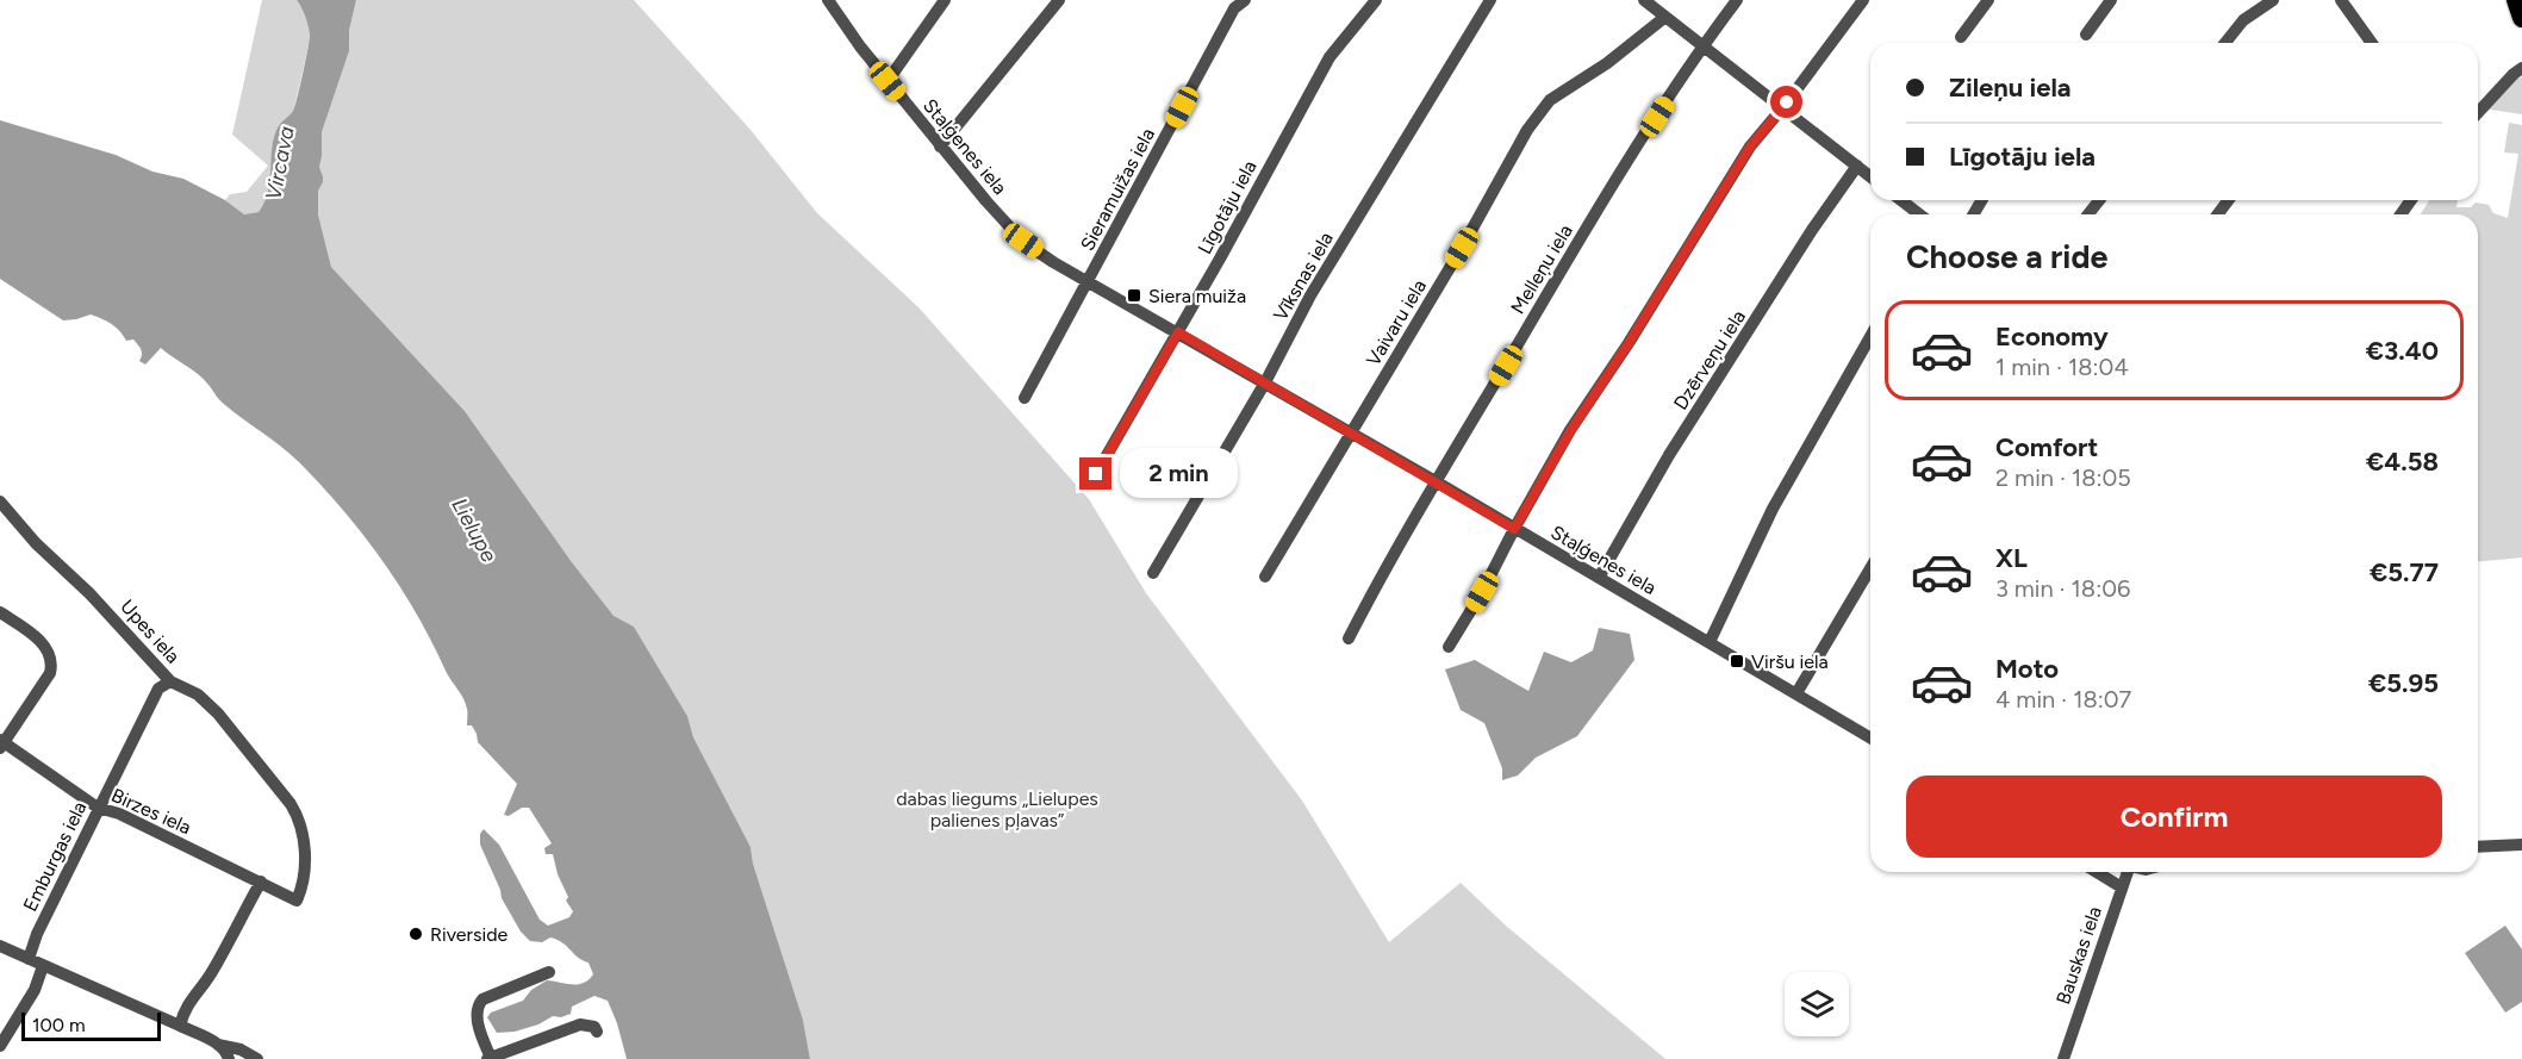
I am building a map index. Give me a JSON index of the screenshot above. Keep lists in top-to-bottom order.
{
  "streets": {
    "street": [
      "Staļģenes iela",
      "Sieramuižas iela",
      "Līgotāju iela",
      "Melleņu iela",
      "Vīksnas iela",
      "Vaivaru iela",
      "Dzērveņu iela",
      "Upes iela",
      "Birzes iela",
      "Emburgas iela",
      "Bauskas iela"
    ]
  },
  "crossings": [
    ["Staļģenes iela", "Sieramuižas iela"],
    ["Staļģenes iela", "Līgotāju iela"],
    ["Staļģenes iela", "Melleņu iela"],
    ["Staļģenes iela", "Vīksnas iela"],
    ["Staļģenes iela", "Vaivaru iela"],
    ["Staļģenes iela", "Dzērveņu iela"],
    ["Upes iela", "Birzes iela"],
    ["Upes iela", "Emburgas iela"],
    ["Birzes iela", "Emburgas iela"]
  ],
  "water": ["Vircava", "Lielupe"],
  "parks": ["dabas liegums „Lielupes palienes pļavas”"],
  "places": {
    "transit": ["Siera muiža", "Viršu iela"],
    "other": ["Riverside"]
  },
  "scale_bar": "100 m",
  "page": {
    "banner": ["Zileņu iela", "Līgotāju iela"],
    "heading": "Choose a ride",
    "list": [
      {
        "name": "Economy",
        "note": "1 min · 18:04",
        "value": "€3.40"
      },
      {
        "name": "Comfort",
        "note": "2 min · 18:05",
        "value": "€4.58"
      },
      {
        "name": "XL",
        "note": "3 min · 18:06",
        "value": "€5.77"
      },
      {
        "name": "Moto",
        "note": "4 min · 18:07",
        "value": "€5.95"
      }
    ],
    "bubble": "2 min",
    "buttons": "Confirm",
    "scale": "100 m"
  }
}
